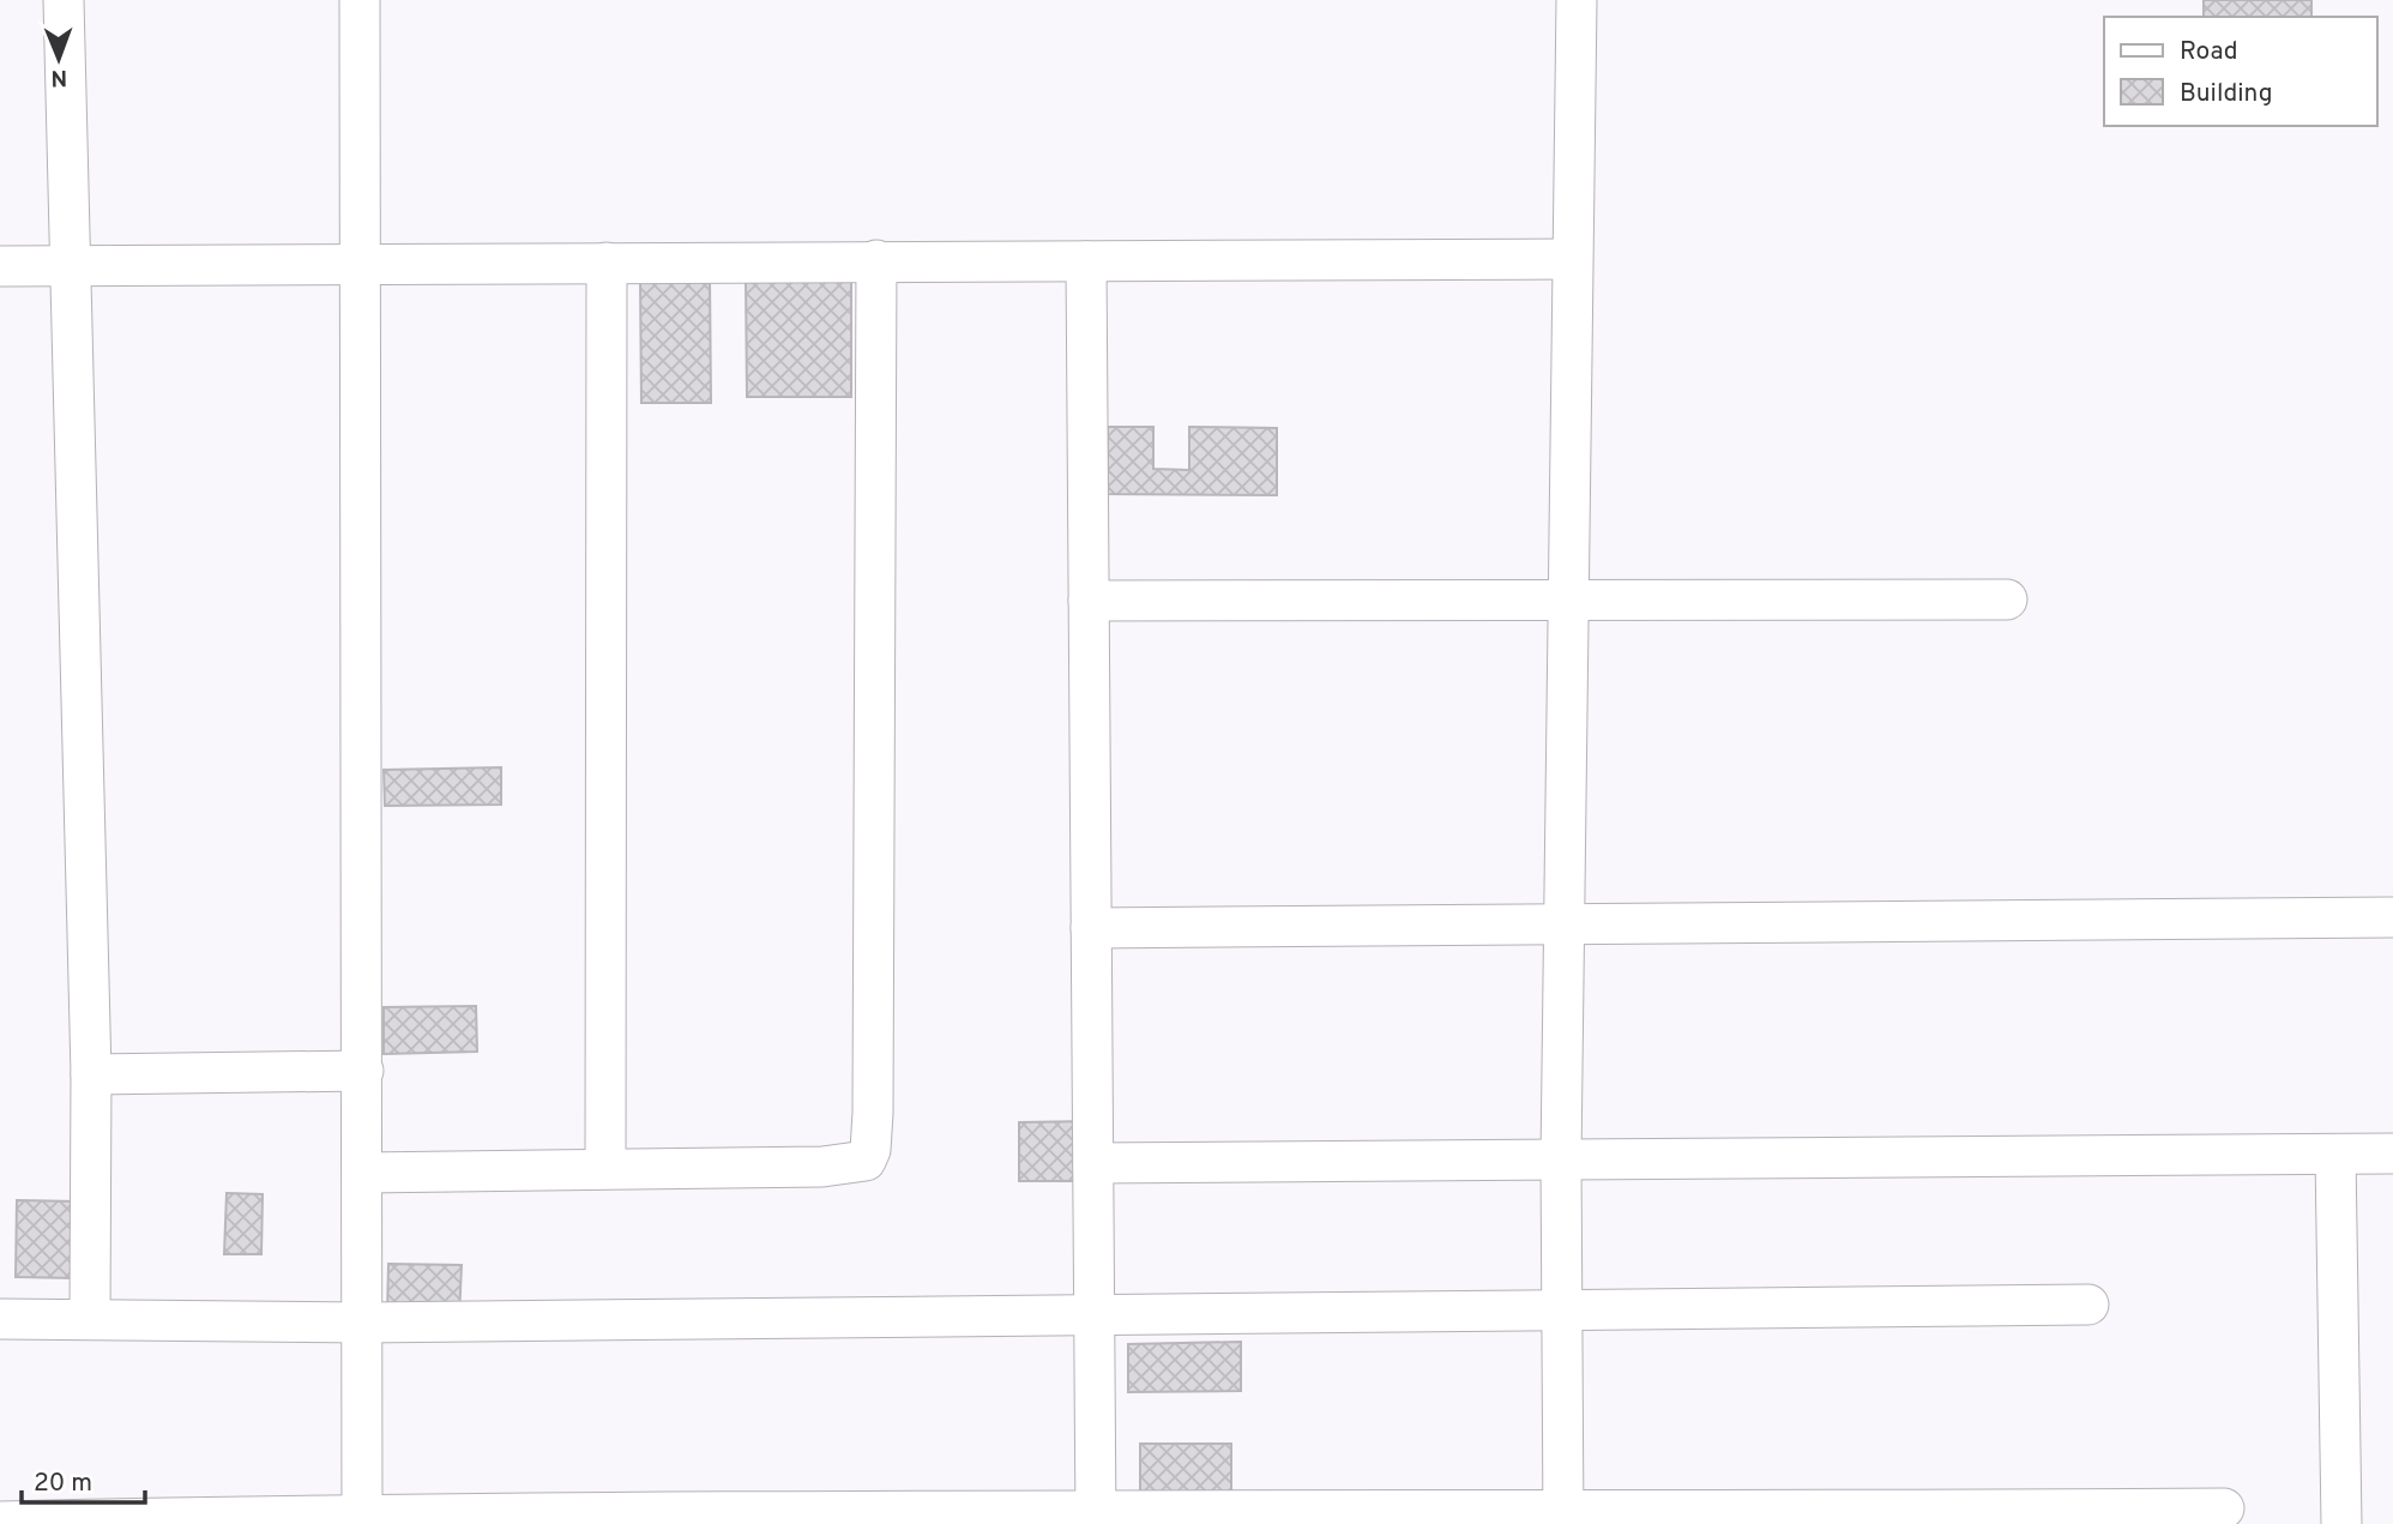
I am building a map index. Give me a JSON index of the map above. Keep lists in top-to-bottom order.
{
  "legend": ["Road", "Building"],
  "scale_bar": "20 m",
  "north": "bottom"
}
